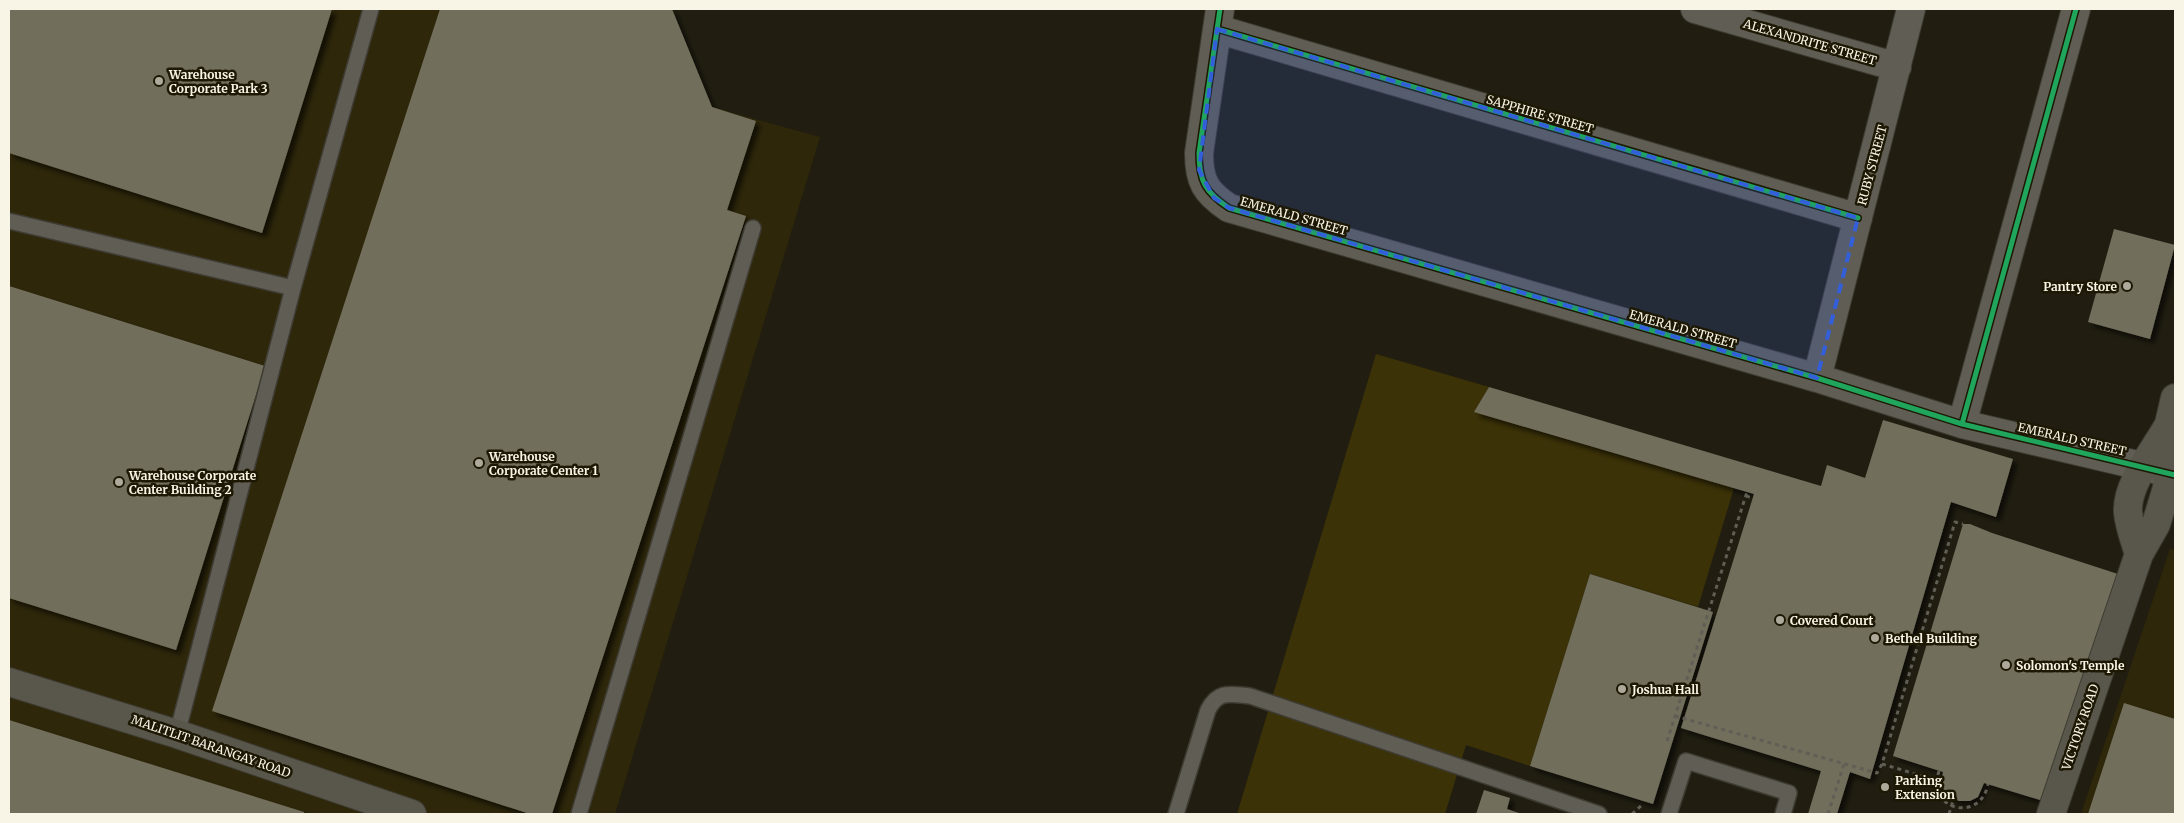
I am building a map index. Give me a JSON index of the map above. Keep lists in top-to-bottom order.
{
  "streets": {
    "street": [
      "ALEXANDRITE STREET",
      "SAPPHIRE STREET",
      "RUBY STREET",
      "EMERALD STREET",
      "VICTORY ROAD",
      "MALITLIT BARANGAY ROAD"
    ]
  },
  "crossings": [
    ["ALEXANDRITE STREET", "RUBY STREET"],
    ["SAPPHIRE STREET", "RUBY STREET"],
    ["SAPPHIRE STREET", "EMERALD STREET"],
    ["RUBY STREET", "EMERALD STREET"],
    ["EMERALD STREET", "VICTORY ROAD"]
  ],
  "places": [
    "Warehouse Corporate Park 3",
    "Pantry Store",
    "Warehouse Corporate Center 1",
    "Warehouse Corporate Center Building 2",
    "Covered Court",
    "Bethel Building",
    "Solomon's Temple",
    "Joshua Hall",
    "Parking Extension"
  ]
}
